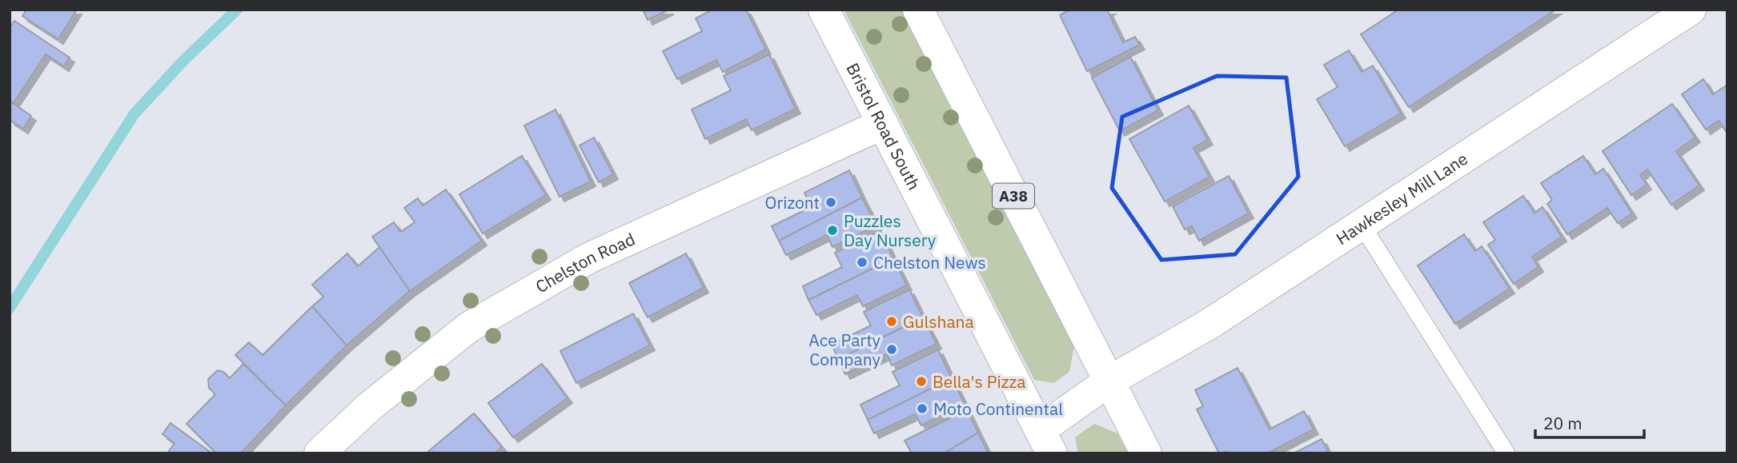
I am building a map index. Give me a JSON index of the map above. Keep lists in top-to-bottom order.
{
  "streets": {
    "main road": [
      "Bristol Road South",
      "A38",
      "Hawkesley Mill Lane",
      "Chelston Road"
    ]
  },
  "crossings": [
    ["Bristol Road South", "Hawkesley Mill Lane"],
    ["Bristol Road South", "Chelston Road"],
    ["A38", "Hawkesley Mill Lane"]
  ],
  "places": [
    "Orizont",
    "Puzzles Day Nursery",
    "Chelston News",
    "Gulshana",
    "Ace Party Company",
    "Bella's Pizza",
    "Moto Continental"
  ],
  "scale_bar": "20 m"
}
